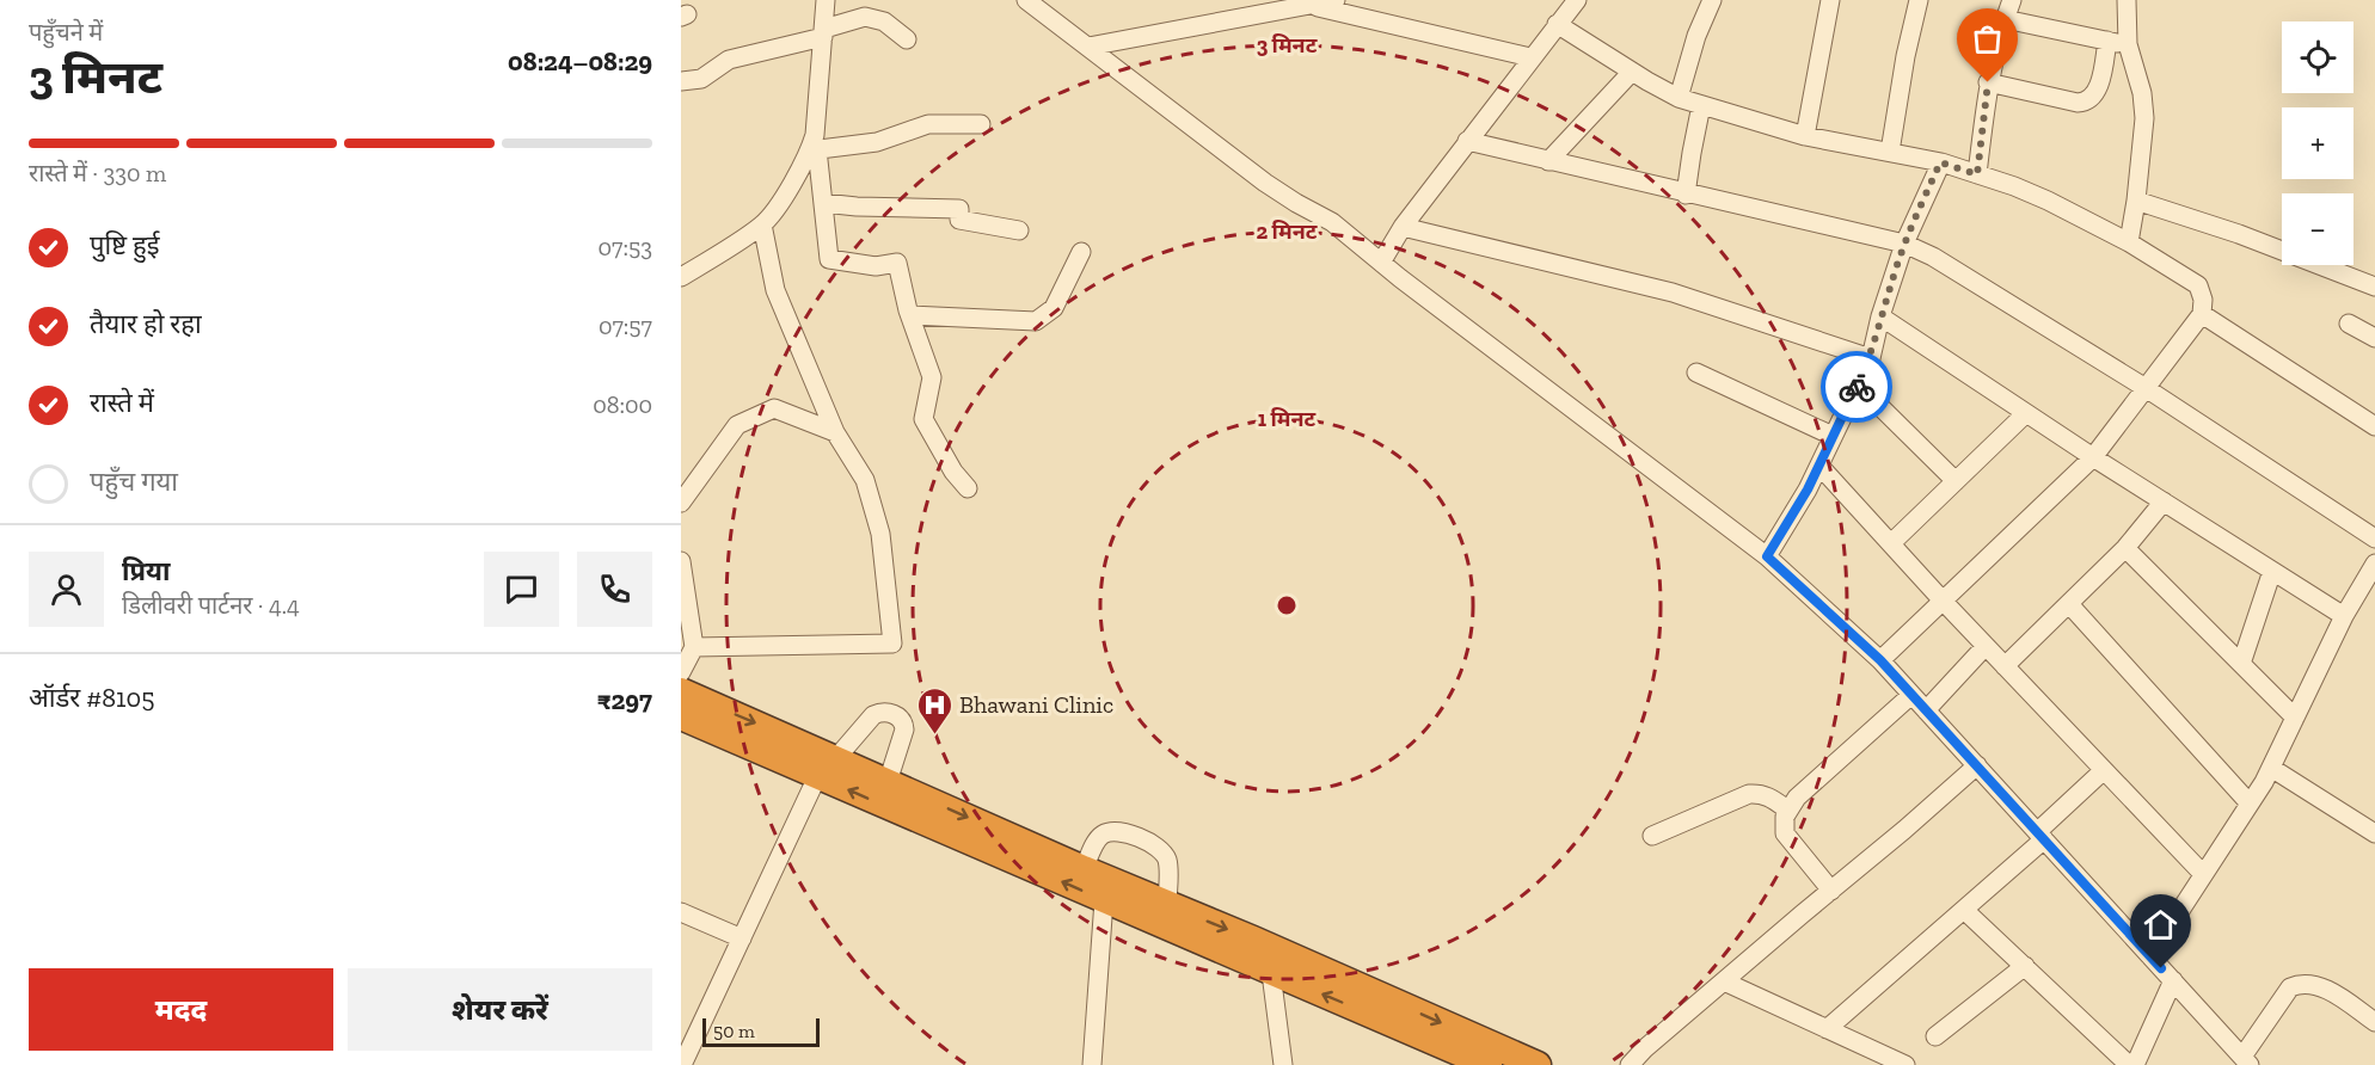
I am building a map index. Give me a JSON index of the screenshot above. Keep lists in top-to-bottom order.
{
  "places": {
    "hospital": ["Bhawani Clinic"]
  },
  "scale_bar": "50 m",
  "page": {
    "heading": ["3 मिनट", "पहुँचने में", "08:24–08:29"],
    "panel": [
      "प्रिया",
      "डिलीवरी पार्टनर · 4.4",
      "ऑर्डर #8105",
      "₹297"
    ],
    "map_buttons": ["+", "−"],
    "bar": "रास्ते में · 330 m",
    "list": [
      ["पुष्टि हुई", "07:53"],
      ["तैयार हो रहा", "07:57"],
      ["रास्ते में", "08:00"],
      "पहुँच गया"
    ],
    "buttons": ["मदद", "शेयर करें"],
    "scale": "50 m"
  },
  "rings": ["3 मिनट", "2 मिनट", "1 मिनट"]
}
